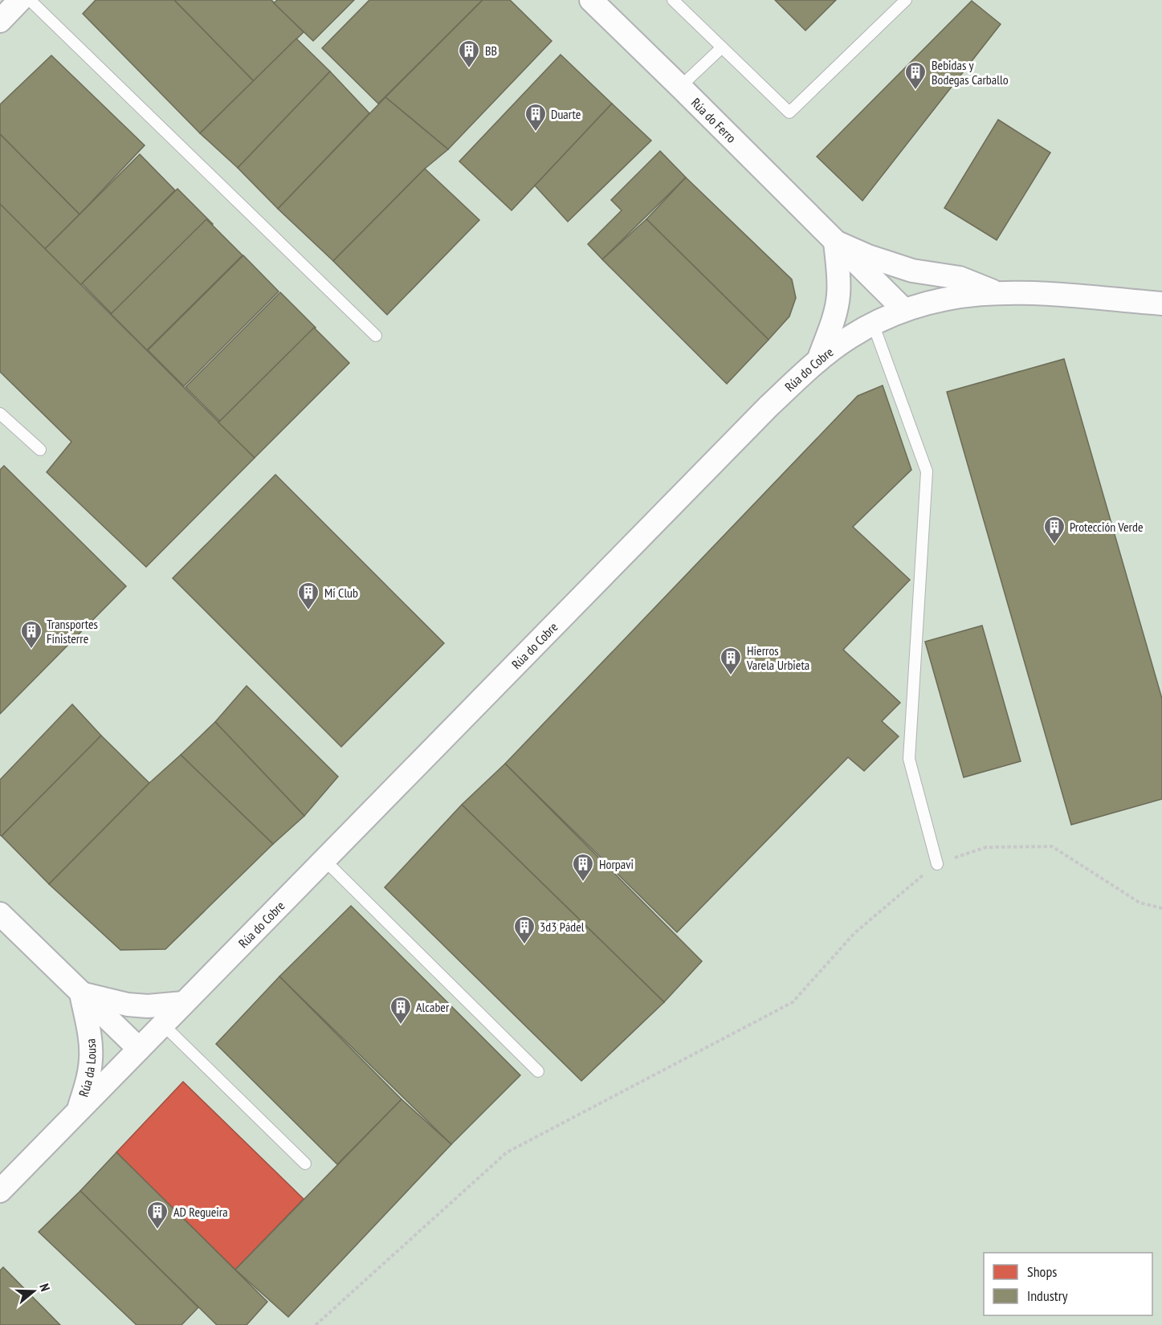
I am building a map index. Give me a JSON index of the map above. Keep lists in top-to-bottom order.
{
  "streets": {
    "street": ["Rúa do Ferro", "Rúa do Cobre", "Rúa da Lousa"]
  },
  "crossings": [
    ["Rúa do Ferro", "Rúa do Cobre"],
    ["Rúa do Cobre", "Rúa da Lousa"]
  ],
  "places": {
    "building": [
      "BB",
      "Bebidas y Bodegas Carballo",
      "Duarte",
      "Protección Verde",
      "Mi Club",
      "Transportes Finisterre",
      "Hierros Varela Urbieta",
      "Horpavi",
      "3d3 Pádel",
      "Alcaber",
      "AD Regueira"
    ]
  },
  "legend": ["Shops", "Industry"],
  "north": "right"
}
